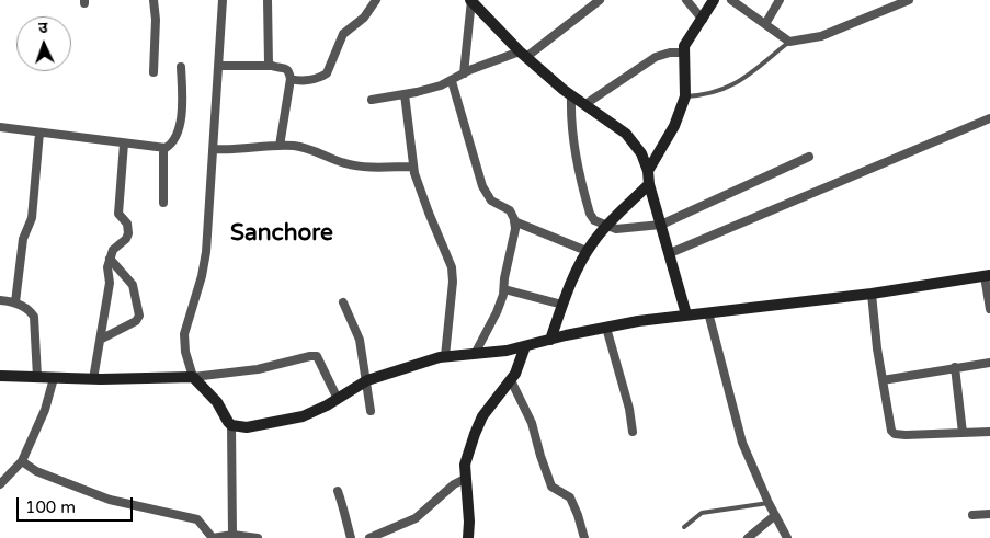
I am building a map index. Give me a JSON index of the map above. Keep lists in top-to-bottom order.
{
  "districts": ["Sanchore"],
  "scale_bar": "100 m",
  "north": "top"
}
